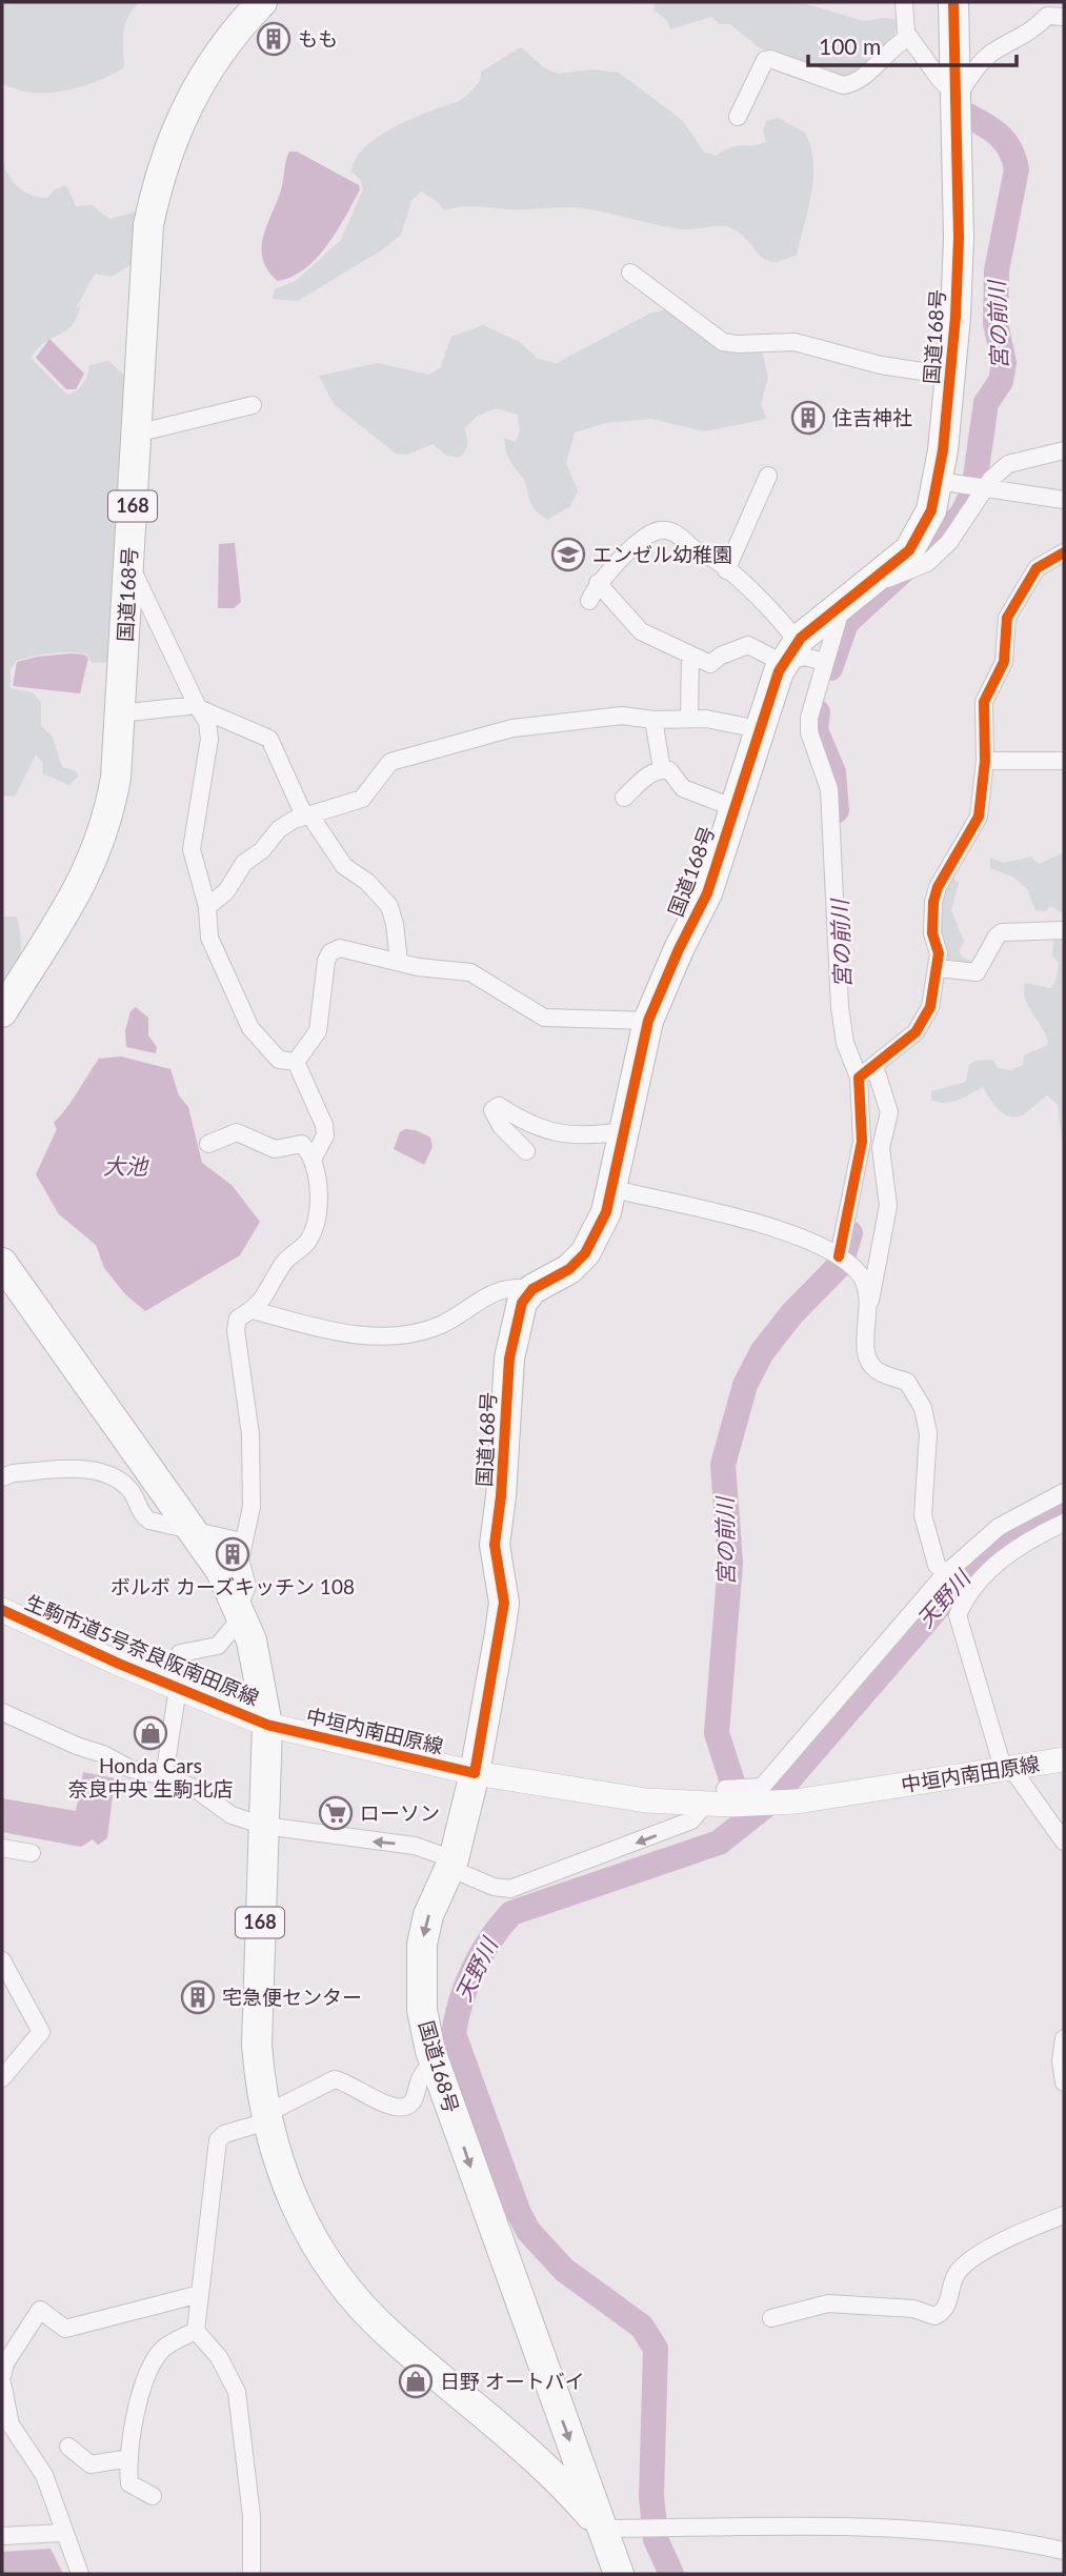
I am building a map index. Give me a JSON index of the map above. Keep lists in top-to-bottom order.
{
  "streets": {
    "highway": ["国道168号", "168"],
    "main road": ["生駒市道5号奈良阪南田原線", "中垣内南田原線"]
  },
  "crossings": [
    ["国道168号", "生駒市道5号奈良阪南田原線"],
    ["国道168号", "中垣内南田原線"],
    ["生駒市道5号奈良阪南田原線", "中垣内南田原線"]
  ],
  "water": ["宮の前川", "大池", "天野川"],
  "places": {
    "building": [
      "もも",
      "住吉神社",
      "ボルボ カーズキッチン 108",
      "宅急便センター"
    ],
    "school or university": ["エンゼル幼稚園"],
    "shop": ["Honda Cars 奈良中央 生駒北店", "日野 オートバイ"],
    "supermarket": ["ローソン"]
  },
  "scale_bar": "100 m"
}
